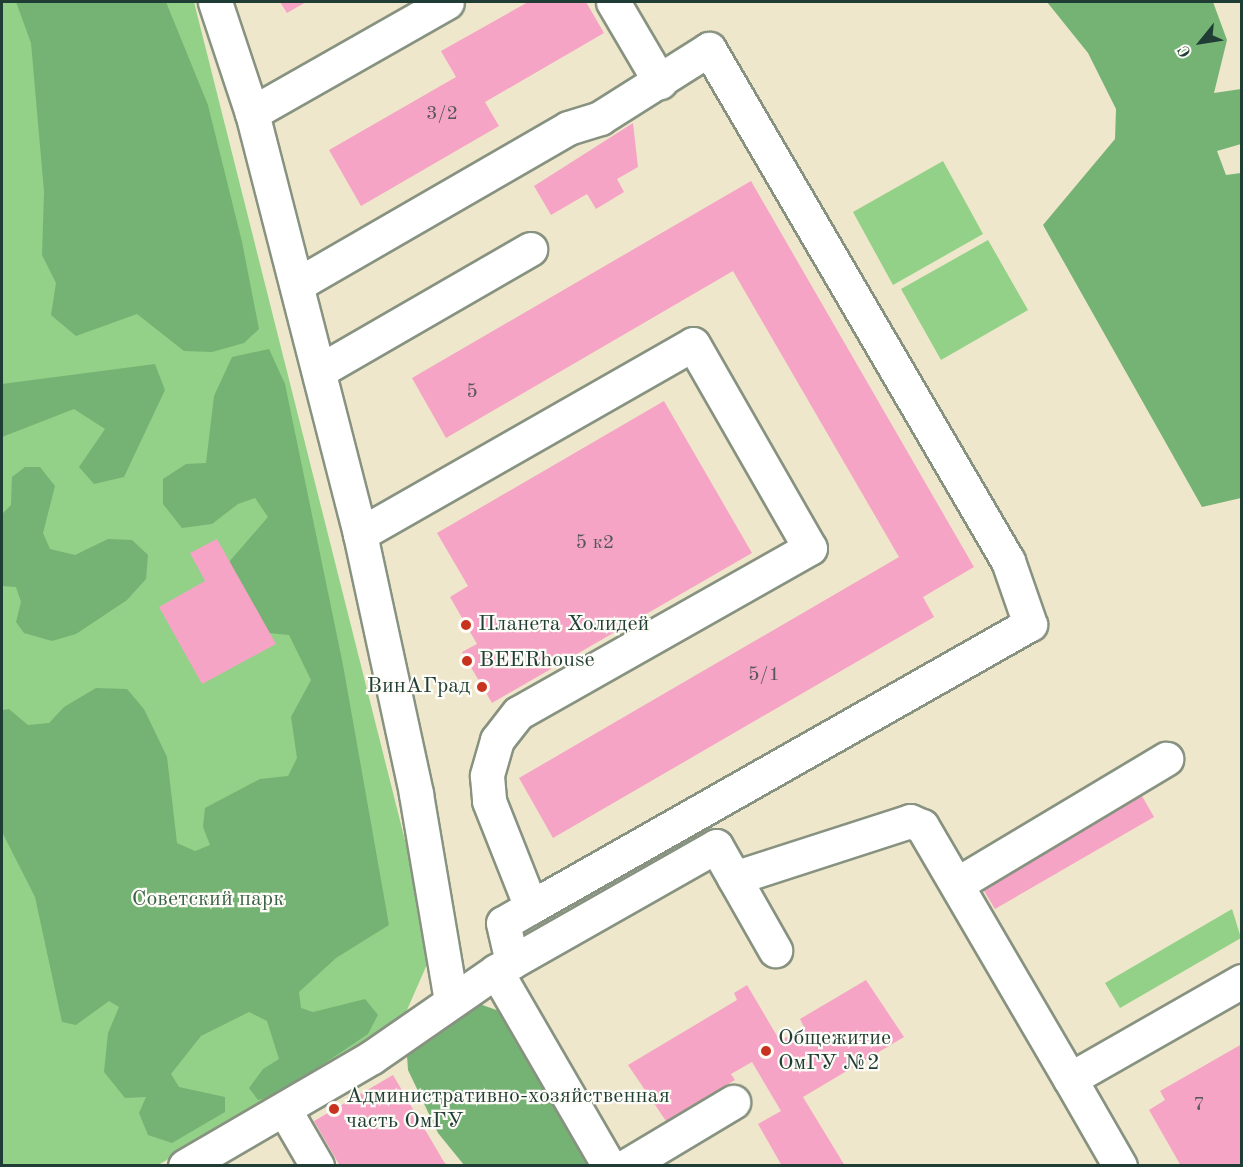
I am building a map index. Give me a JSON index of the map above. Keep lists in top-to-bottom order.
{
  "parks": ["Советский парк"],
  "places": [
    "Планета Холидей",
    "BEERhouse",
    "ВинАГрад",
    "Общежитие ОмГУ №2",
    "Административно-хозяйственная часть ОмГУ"
  ],
  "house_numbers": [
    "3/2",
    "5",
    "5 к2",
    "5/1",
    "7"
  ],
  "north": "bottom left"
}
